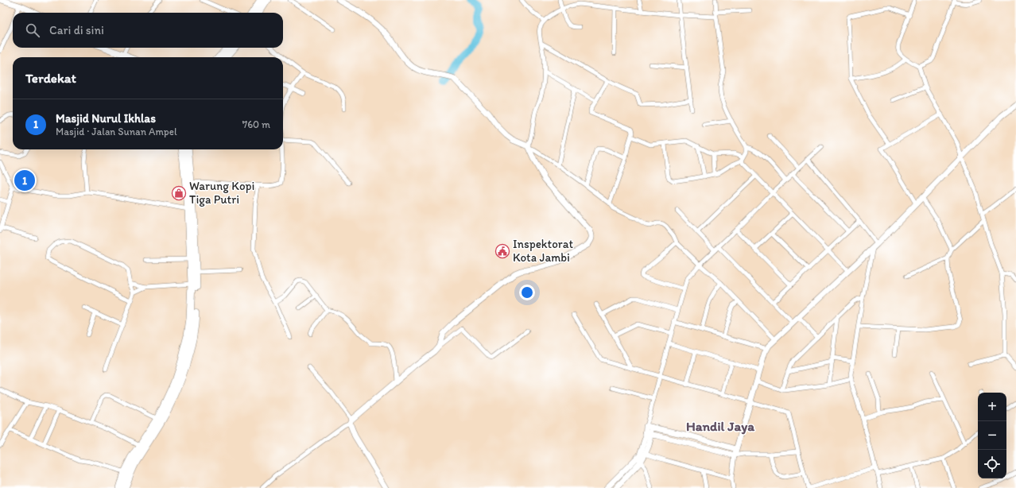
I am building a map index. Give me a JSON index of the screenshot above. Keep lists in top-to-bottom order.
{
  "districts": ["Handil Jaya"],
  "places": {
    "shop": ["Warung Kopi Tiga Putri"],
    "public building": ["Inspektorat Kota Jambi"]
  },
  "page": {
    "search": "Cari di sini",
    "heading": "Terdekat",
    "list": [
      {
        "mark": "1",
        "name": "Masjid Nurul Ikhlas",
        "note": "Masjid · Jalan Sunan Ampel",
        "value": "760 m"
      }
    ],
    "pins": "1",
    "map_buttons": ["+", "−"]
  }
}
